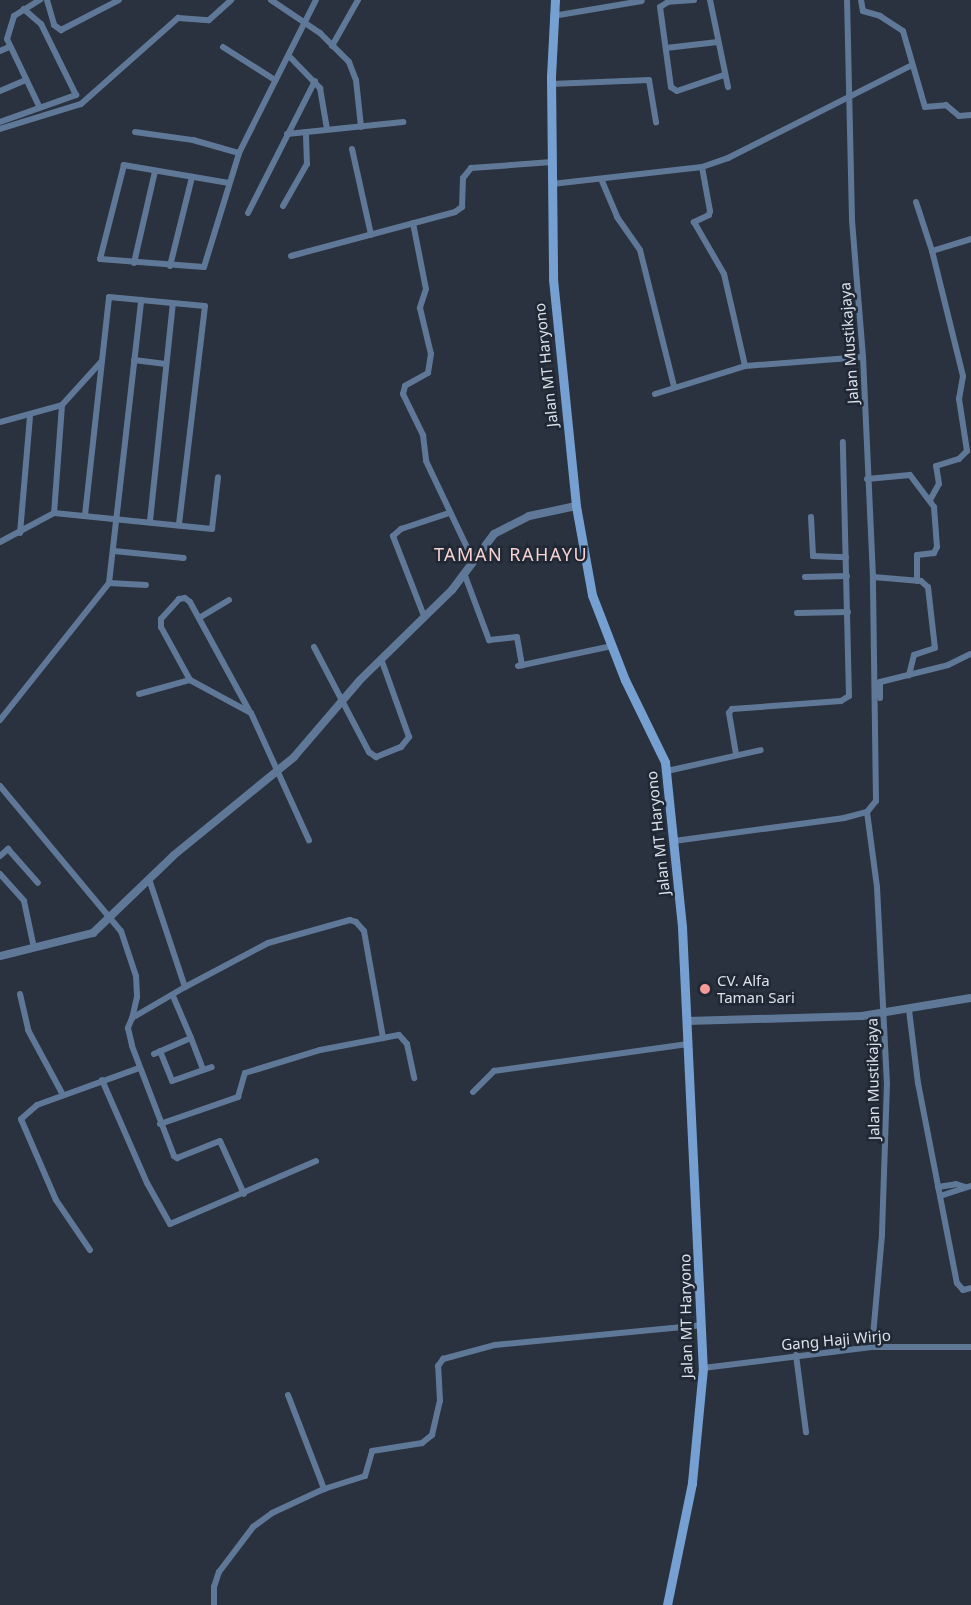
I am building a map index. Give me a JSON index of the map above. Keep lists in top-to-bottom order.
{
  "streets": {
    "main road": ["Jalan MT Haryono"],
    "street": ["Jalan Mustikajaya", "Gang Haji Wirjo"]
  },
  "crossings": [
    ["Jalan Mustikajaya", "Gang Haji Wirjo"],
    ["Jalan MT Haryono", "Gang Haji Wirjo"]
  ],
  "districts": ["TAMAN RAHAYU"],
  "places": ["CV. Alfa Taman Sari"]
}
